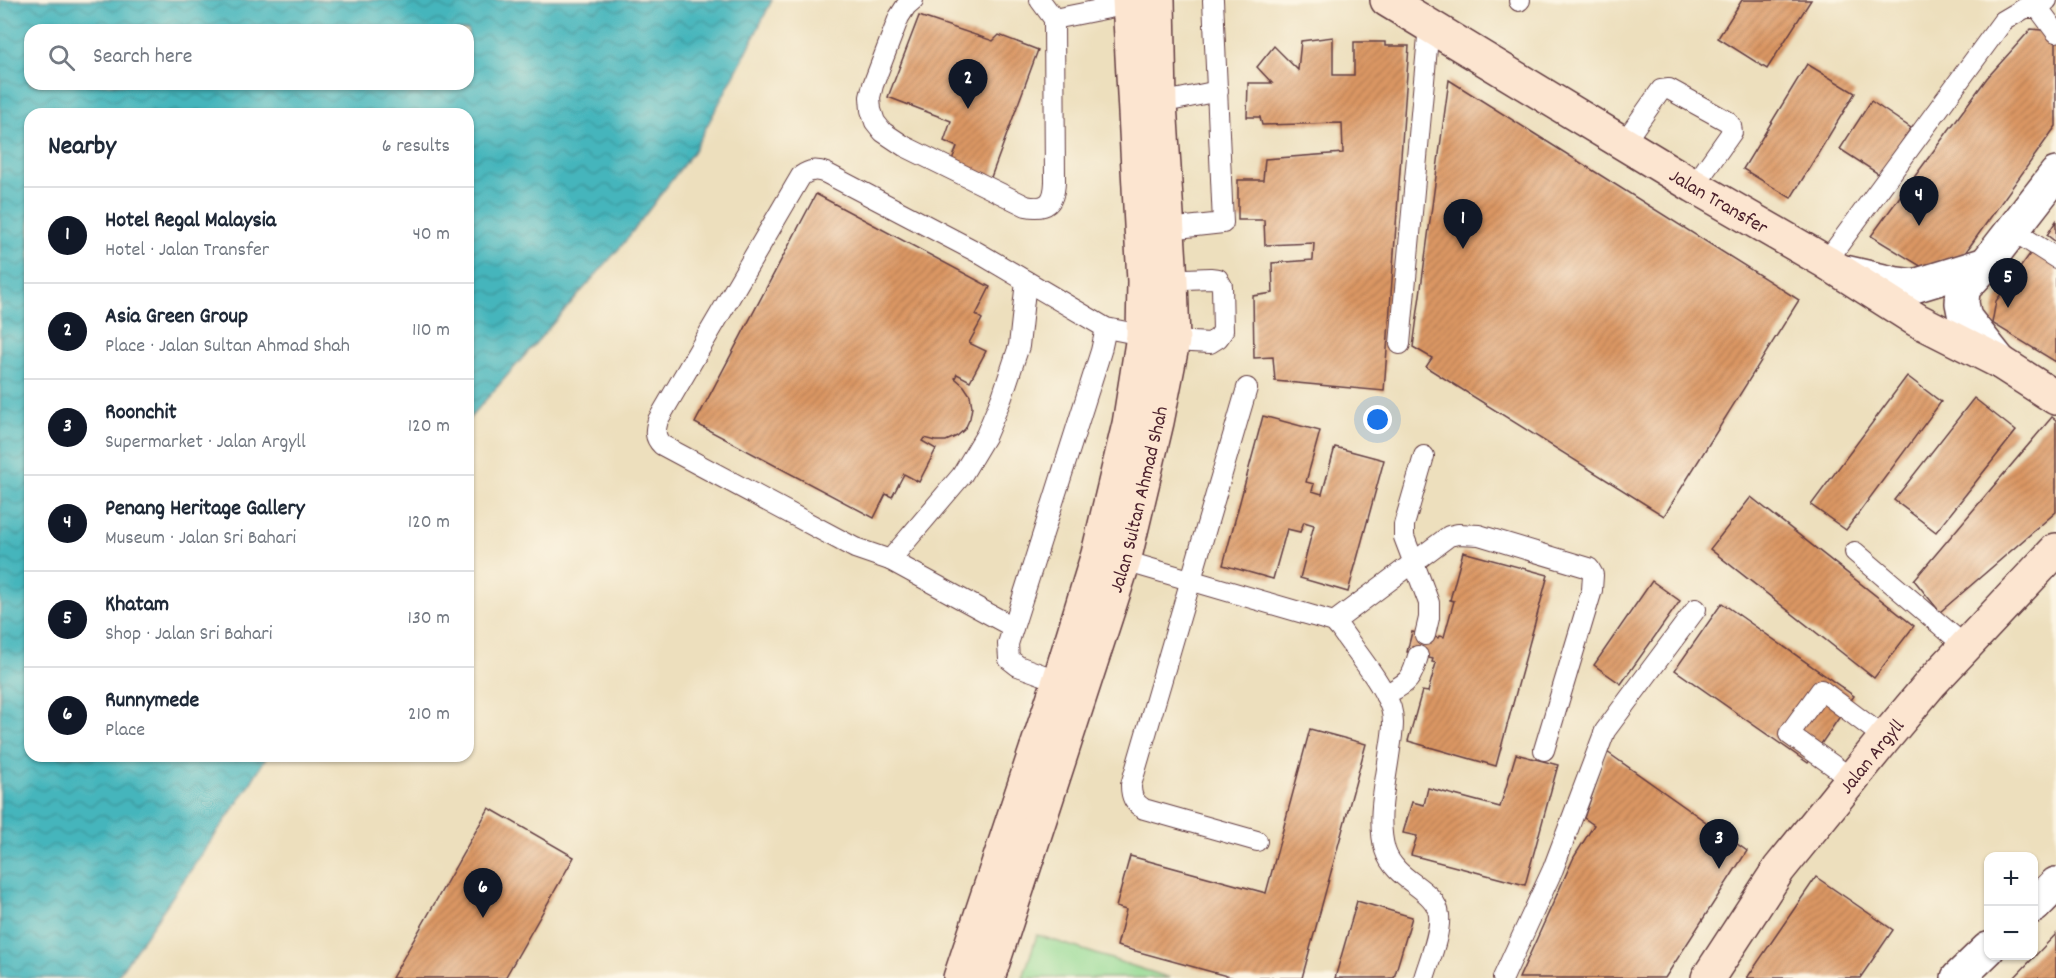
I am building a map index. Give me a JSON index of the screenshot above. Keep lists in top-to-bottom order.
{
  "streets": {
    "main road": ["Jalan Transfer", "Jalan Sultan Ahmad Shah", "Jalan Argyll"]
  },
  "page": {
    "search": "Search here",
    "pins": [
      "2",
      "4",
      "1",
      "5",
      "3",
      "6"
    ],
    "heading": ["Nearby", "6 results"],
    "list": [
      {
        "mark": "1",
        "name": "Hotel Regal Malaysia",
        "note": "Hotel · Jalan Transfer",
        "value": "40 m"
      },
      {
        "mark": "2",
        "name": "Asia Green Group",
        "note": "Place · Jalan Sultan Ahmad Shah",
        "value": "110 m"
      },
      {
        "mark": "3",
        "name": "Roonchit",
        "note": "Supermarket · Jalan Argyll",
        "value": "120 m"
      },
      {
        "mark": "4",
        "name": "Penang Heritage Gallery",
        "note": "Museum · Jalan Sri Bahari",
        "value": "120 m"
      },
      {
        "mark": "5",
        "name": "Khatam",
        "note": "Shop · Jalan Sri Bahari",
        "value": "130 m"
      },
      {
        "mark": "6",
        "name": "Runnymede",
        "note": "Place",
        "value": "210 m"
      }
    ],
    "map_buttons": ["+", "−"]
  }
}
